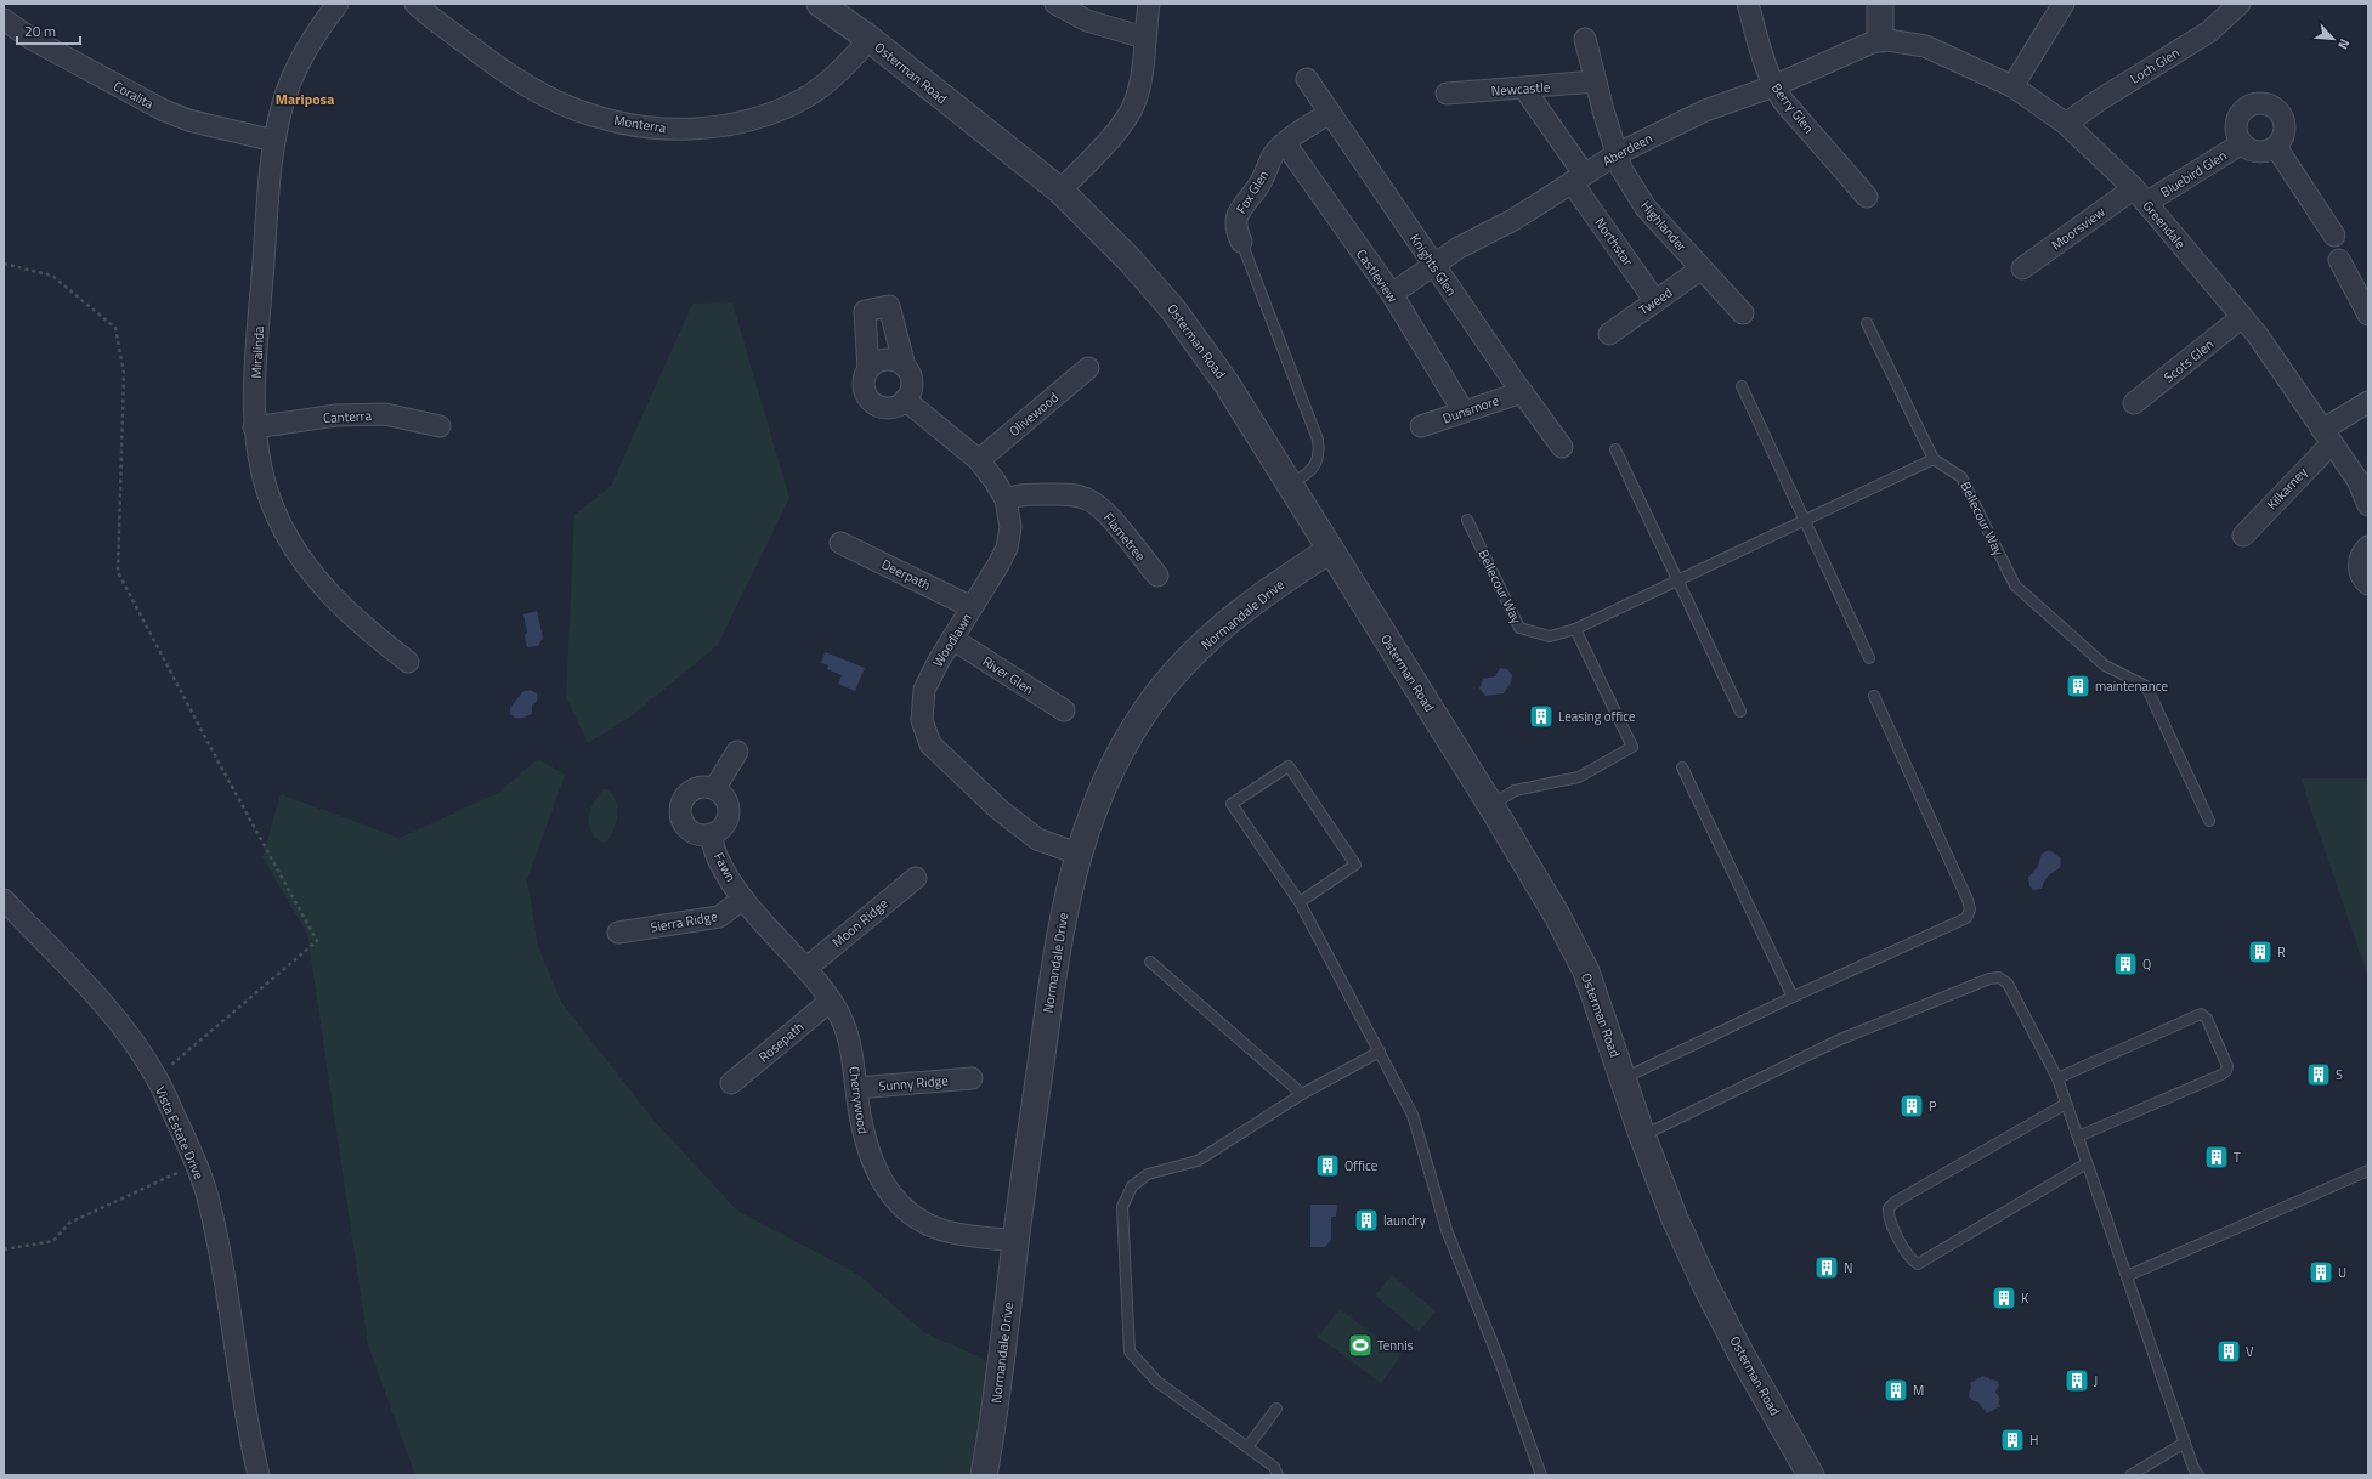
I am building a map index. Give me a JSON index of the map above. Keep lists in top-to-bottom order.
{
  "streets": {
    "street": [
      "Loch Glen",
      "Osterman Road",
      "Newcastle",
      "Coralita",
      "Berry Glen",
      "Monterra",
      "Aberdeen",
      "Bluebird Glen",
      "Fox Glen",
      "Greendale",
      "Highlander",
      "Moorsview",
      "Northstar",
      "Knights Glen",
      "Castleview",
      "Tweed",
      "Miralinda",
      "Scots Glen",
      "Dunsmore",
      "Olivewood",
      "Canterra",
      "Kilkarney",
      "Flametree",
      "Deerpath",
      "Normandale Drive",
      "Woodlawn",
      "River Glen",
      "Fawn",
      "Sierra Ridge",
      "Moon Ridge",
      "Rosepath",
      "Sunny Ridge",
      "Cherrywood",
      "Vista Estate Drive"
    ],
    "lane": ["Bellecour Way"]
  },
  "crossings": [
    ["Loch Glen", "Greendale"],
    ["Osterman Road", "Monterra"],
    ["Osterman Road", "Normandale Drive"],
    ["Newcastle", "Highlander"],
    ["Newcastle", "Northstar"],
    ["Coralita", "Miralinda"],
    ["Berry Glen", "Aberdeen"],
    ["Aberdeen", "Greendale"],
    ["Aberdeen", "Highlander"],
    ["Aberdeen", "Northstar"],
    ["Aberdeen", "Knights Glen"],
    ["Aberdeen", "Castleview"],
    ["Bluebird Glen", "Greendale"],
    ["Bluebird Glen", "Moorsview"],
    ["Fox Glen", "Knights Glen"],
    ["Fox Glen", "Castleview"],
    ["Greendale", "Moorsview"],
    ["Greendale", "Scots Glen"],
    ["Greendale", "Kilkarney"],
    ["Highlander", "Tweed"],
    ["Northstar", "Tweed"],
    ["Knights Glen", "Dunsmore"],
    ["Castleview", "Dunsmore"],
    ["Miralinda", "Canterra"],
    ["Olivewood", "Woodlawn"],
    ["Flametree", "Woodlawn"],
    ["Deerpath", "Woodlawn"],
    ["Normandale Drive", "Woodlawn"],
    ["Normandale Drive", "Cherrywood"],
    ["Woodlawn", "River Glen"],
    ["Fawn", "Sierra Ridge"],
    ["Fawn", "Cherrywood"],
    ["Sierra Ridge", "Cherrywood"],
    ["Moon Ridge", "Cherrywood"],
    ["Rosepath", "Cherrywood"],
    ["Sunny Ridge", "Cherrywood"]
  ],
  "districts": ["Mariposa"],
  "places": {
    "building": [
      "maintenance",
      "Leasing office",
      "R",
      "Q",
      "S",
      "P",
      "T",
      "Office",
      "laundry",
      "N",
      "U",
      "K",
      "V",
      "J",
      "M",
      "H"
    ],
    "sports": ["Tennis"]
  },
  "scale_bar": "20 m",
  "north": "bottom right"
}
